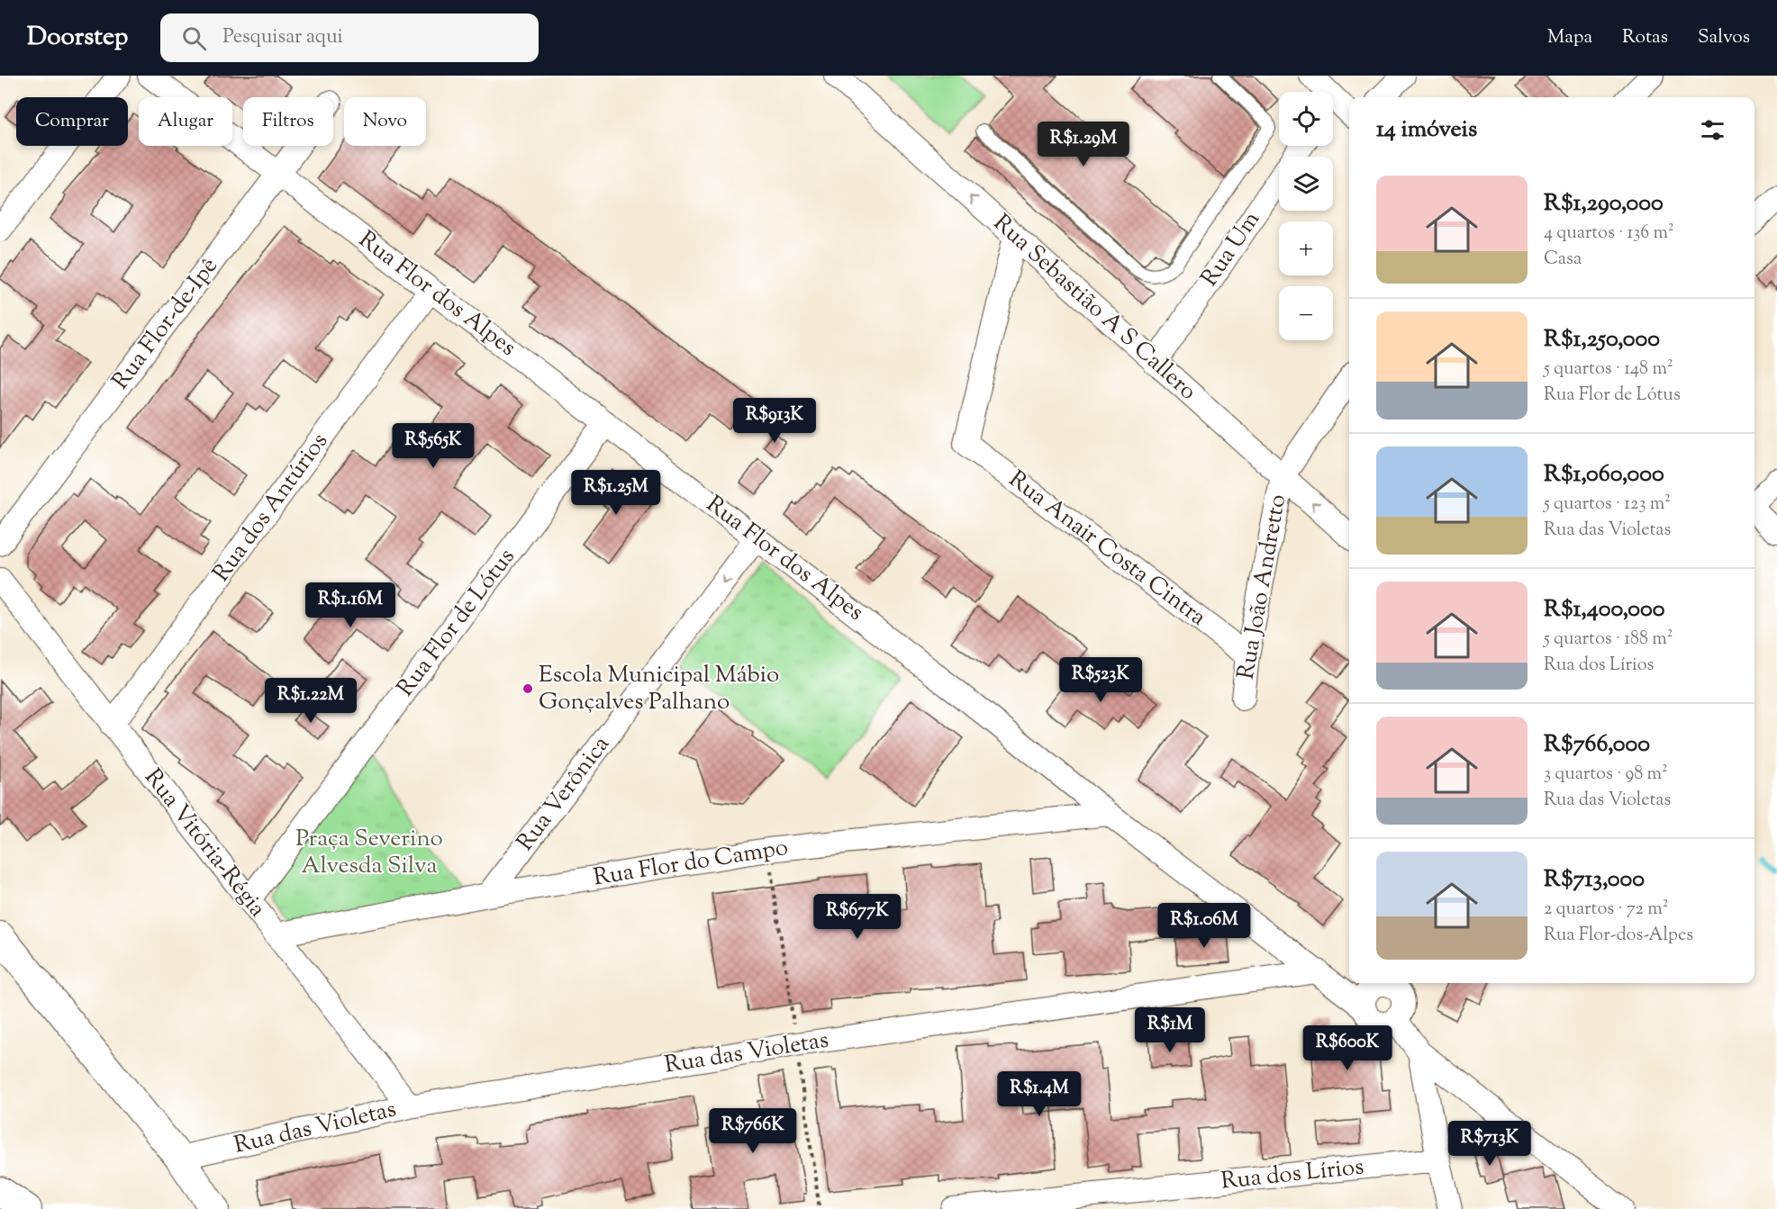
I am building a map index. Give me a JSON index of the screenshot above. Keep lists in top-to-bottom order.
{
  "streets": {
    "street": [
      "Rua Um",
      "Rua Flor dos Alpes",
      "Rua Sebastião A S Callero",
      "Rua Flor-de-Ipê",
      "Rua dos Antúrios",
      "Rua Anair Costa Cintra",
      "Rua João Andretto",
      "Rua Flor de Lótus",
      "Rua Verônica",
      "Rua Vitória-Régia",
      "Rua Flor do Campo",
      "Rua das Violetas",
      "Rua dos Lírios"
    ]
  },
  "crossings": [
    ["Rua Um", "Rua Sebastião A S Callero"],
    ["Rua Flor dos Alpes", "Rua Flor-de-Ipê"],
    ["Rua Flor dos Alpes", "Rua dos Antúrios"],
    ["Rua Flor dos Alpes", "Rua Flor de Lótus"],
    ["Rua Flor dos Alpes", "Rua Verônica"],
    ["Rua Flor dos Alpes", "Rua Flor do Campo"],
    ["Rua Flor dos Alpes", "Rua das Violetas"],
    ["Rua Sebastião A S Callero", "Rua Anair Costa Cintra"],
    ["Rua Sebastião A S Callero", "Rua João Andretto"],
    ["Rua dos Antúrios", "Rua Vitória-Régia"],
    ["Rua Anair Costa Cintra", "Rua João Andretto"],
    ["Rua Flor de Lótus", "Rua Vitória-Régia"],
    ["Rua Verônica", "Rua Flor do Campo"],
    ["Rua Vitória-Régia", "Rua Flor do Campo"],
    ["Rua Vitória-Régia", "Rua das Violetas"]
  ],
  "one_way": ["Rua Sebastião A S Callero", "Rua Verônica"],
  "parks": ["Praça Severino Alvesda Silva"],
  "places": ["Escola Municipal Mábio Gonçalves Palhano"],
  "page": {
    "header": "Doorstep",
    "search": "Pesquisar aqui",
    "nav": ["Mapa", "Rotas", "Salvos"],
    "map_buttons": ["+", "−"],
    "chip": [
      "Comprar",
      "Alugar",
      "Filtros",
      "Novo"
    ],
    "heading": "14 imóveis",
    "price": [
      "R$1.29M",
      "R$913K",
      "R$565K",
      "R$1.25M",
      "R$1.16M",
      "R$523K",
      "R$1.22M",
      "R$677K",
      "R$1.06M",
      "R$1M",
      "R$600K",
      "R$1.4M",
      "R$766K",
      "R$713K"
    ],
    "list": [
      {
        "name": "R$1,290,000",
        "note": "4 quartos · 136 m² · Casa"
      },
      {
        "name": "R$1,250,000",
        "note": "5 quartos · 148 m² · Rua Flor de Lótus"
      },
      {
        "name": "R$1,060,000",
        "note": "5 quartos · 123 m² · Rua das Violetas"
      },
      {
        "name": "R$1,400,000",
        "note": "5 quartos · 188 m² · Rua dos Lírios"
      },
      {
        "name": "R$766,000",
        "note": "3 quartos · 98 m² · Rua das Violetas"
      },
      {
        "name": "R$713,000",
        "note": "2 quartos · 72 m² · Rua Flor-dos-Alpes"
      }
    ]
  }
}
